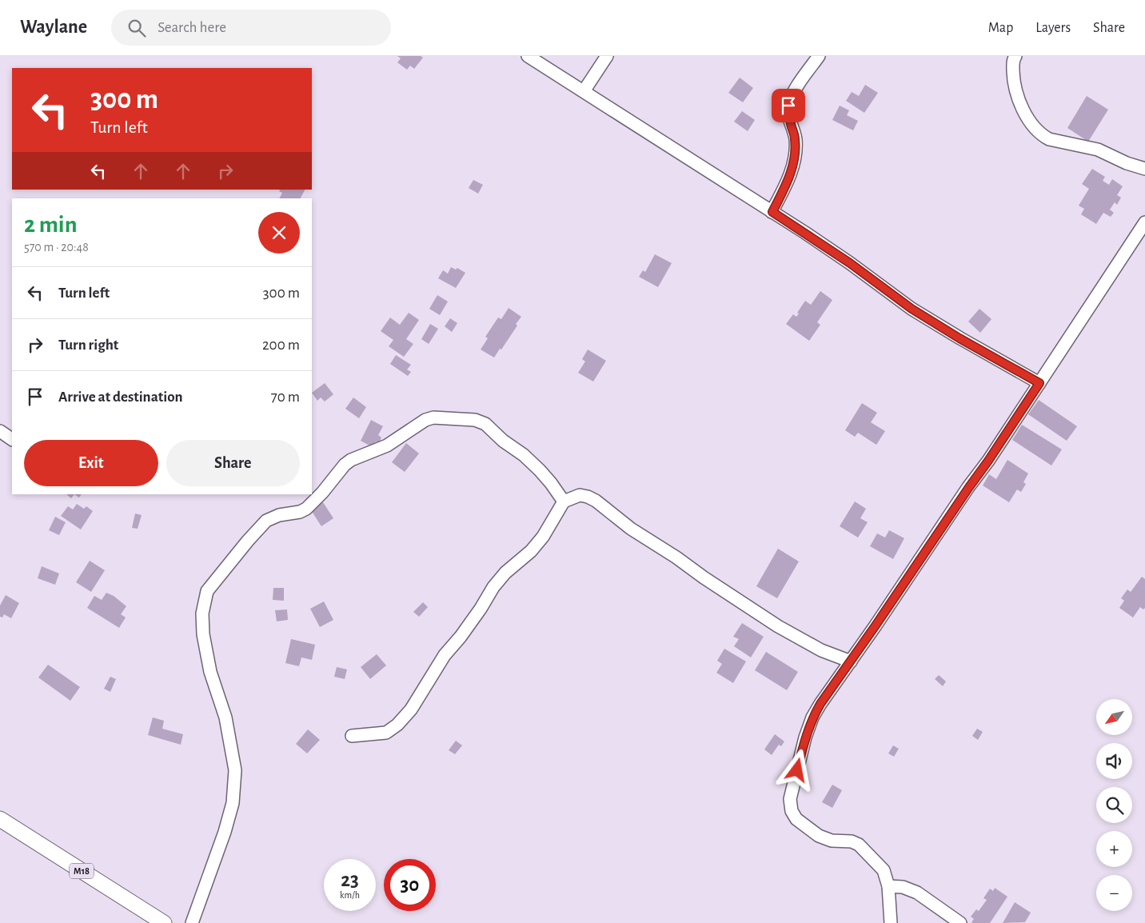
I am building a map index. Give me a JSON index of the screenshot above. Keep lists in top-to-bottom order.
{
  "streets": {
    "main road": ["M18"]
  },
  "north": "bottom left",
  "page": {
    "header": "Waylane",
    "search": "Search here",
    "nav": ["Map", "Layers", "Share"],
    "turn": ["300 m", "Turn left"],
    "heading": ["2 min", "570 m · 20:48"],
    "list": [
      {
        "name": "Turn left",
        "value": "300 m"
      },
      {
        "name": "Turn right",
        "value": "200 m"
      },
      {
        "name": "Arrive at destination",
        "value": "70 m"
      }
    ],
    "buttons": ["Exit", "Share"],
    "map_buttons": ["+", "−"],
    "speed": "23 km/h",
    "limit": "30"
  }
}
